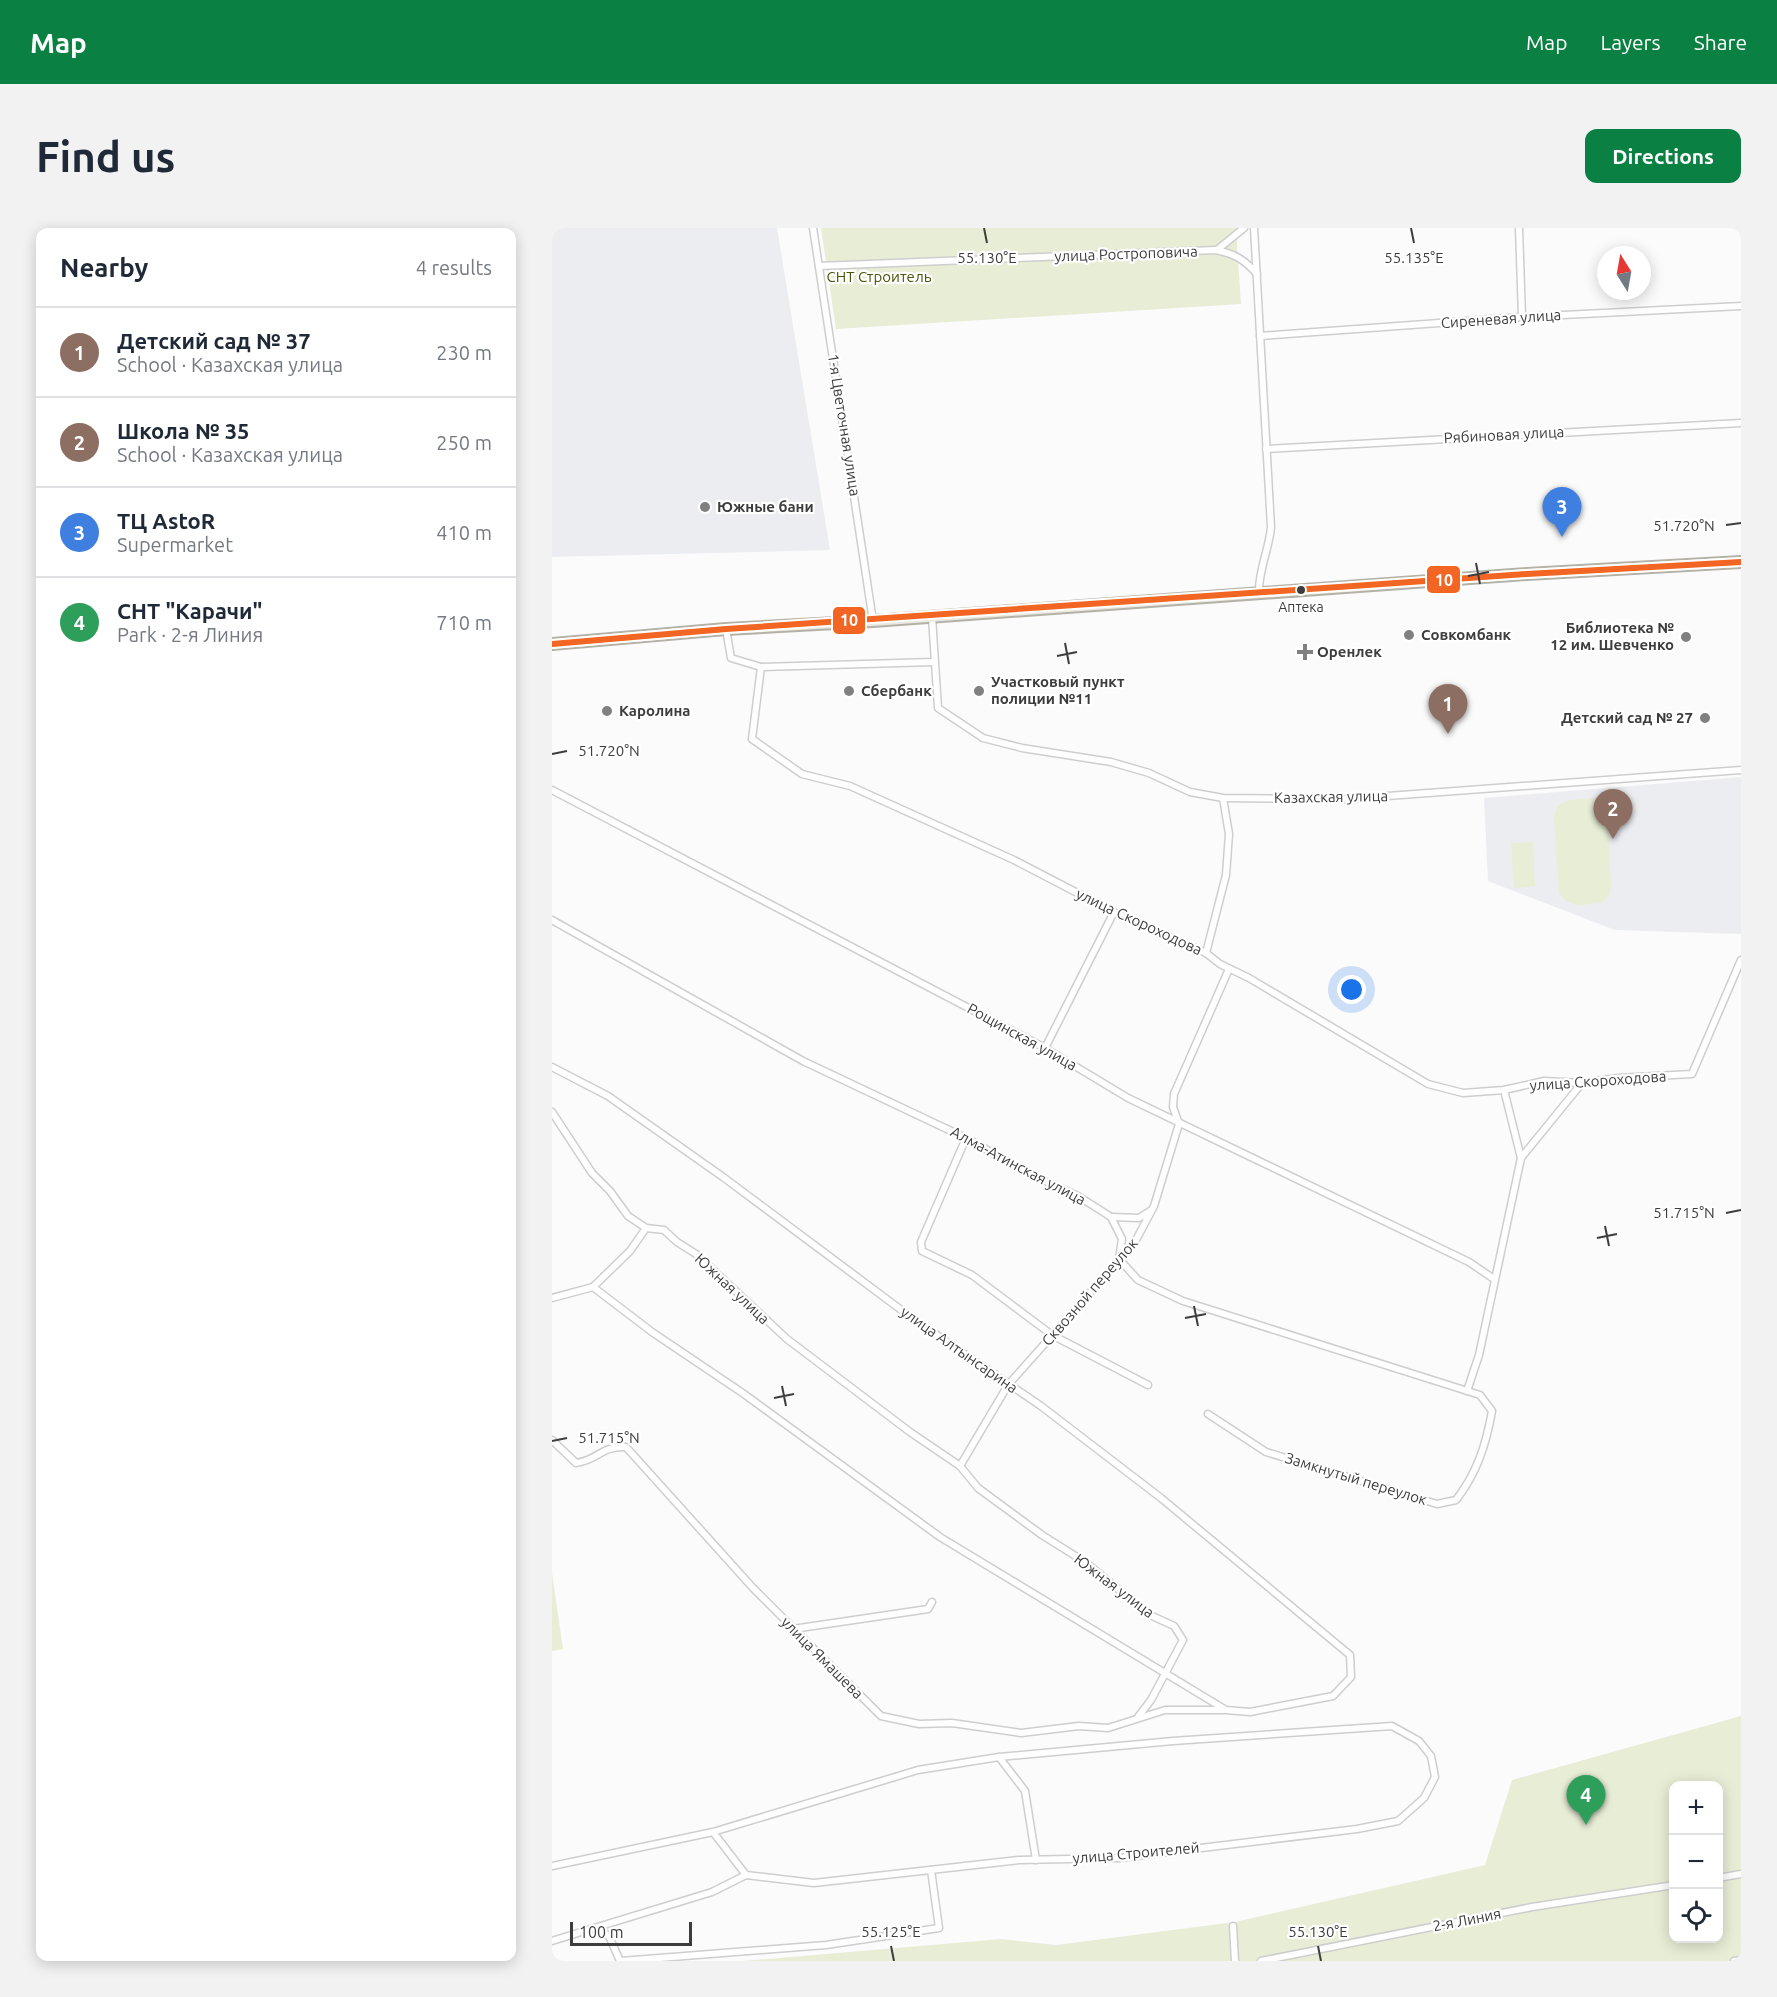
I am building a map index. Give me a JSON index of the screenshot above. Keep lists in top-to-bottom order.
{
  "streets": {
    "street": [
      "улица Ростроповича",
      "Сиреневая улица",
      "1-я Цветочная улица",
      "Рябиновая улица",
      "Казахская улица",
      "улица Скороходова",
      "Рощинская улица",
      "Алма-Атинская улица",
      "Южная улица",
      "Сквозной переулок",
      "улица Алтынсарина",
      "Замкнутый переулок",
      "улица Ямашева",
      "улица Строителей",
      "2-я Линия"
    ]
  },
  "crossings": [
    ["улица Ростроповича", "1-я Цветочная улица"],
    ["улица Скороходова", "Сквозной переулок"],
    ["Рощинская улица", "Сквозной переулок"],
    ["Южная улица", "Сквозной переулок"],
    ["Сквозной переулок", "улица Алтынсарина"],
    ["улица Алтынсарина", "улица Ямашева"]
  ],
  "parks": ["СНТ Строитель"],
  "places": {
    "other": [
      "Южные бани",
      "Аптека",
      "Совкомбанк",
      "Библиотека № 12 им. Шевченко",
      "Сбербанк",
      "Участковый пункт полиции №11",
      "Каролина",
      "Детский сад № 27"
    ],
    "health": ["Оренлек"]
  },
  "lines": ["transit line 10"],
  "scale_bar": "100 m",
  "north": "top",
  "page": {
    "header": "Map",
    "nav": ["Map", "Layers", "Share"],
    "buttons": "Directions",
    "title": "Find us",
    "heading": ["Nearby", "4 results"],
    "list": [
      {
        "mark": "1",
        "name": "Детский сад № 37",
        "note": "School · Казахская улица",
        "value": "230 m"
      },
      {
        "mark": "2",
        "name": "Школа № 35",
        "note": "School · Казахская улица",
        "value": "250 m"
      },
      {
        "mark": "3",
        "name": "ТЦ AstoR",
        "note": "Supermarket",
        "value": "410 m"
      },
      {
        "mark": "4",
        "name": "СНТ \"Карачи\"",
        "note": "Park · 2-я Линия",
        "value": "710 m"
      }
    ],
    "pins": [
      "3",
      "1",
      "2",
      "4"
    ],
    "map_buttons": ["+", "−"],
    "scale": "100 m"
  },
  "coordinates": [
    "55.130°E",
    "55.135°E",
    "51.720°N",
    "51.715°N",
    "55.125°E"
  ]
}
